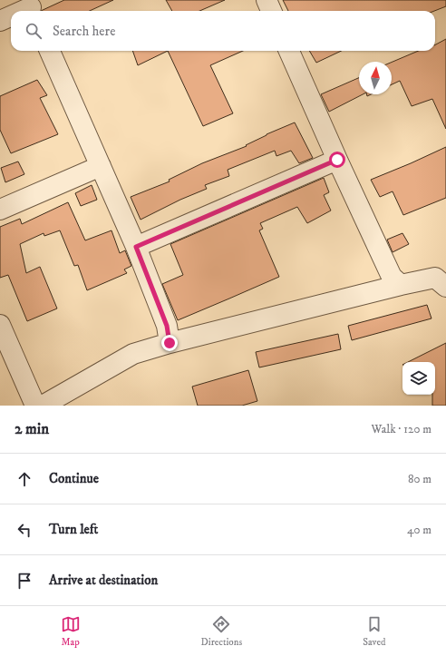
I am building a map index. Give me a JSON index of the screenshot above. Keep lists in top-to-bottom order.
{
  "north": "top",
  "page": {
    "search": "Search here",
    "heading": ["2 min", "Walk · 120 m"],
    "list": [
      ["Continue", "80 m"],
      ["Turn left", "40 m"],
      "Arrive at destination"
    ],
    "nav": ["Map", "Directions", "Saved"]
  }
}
